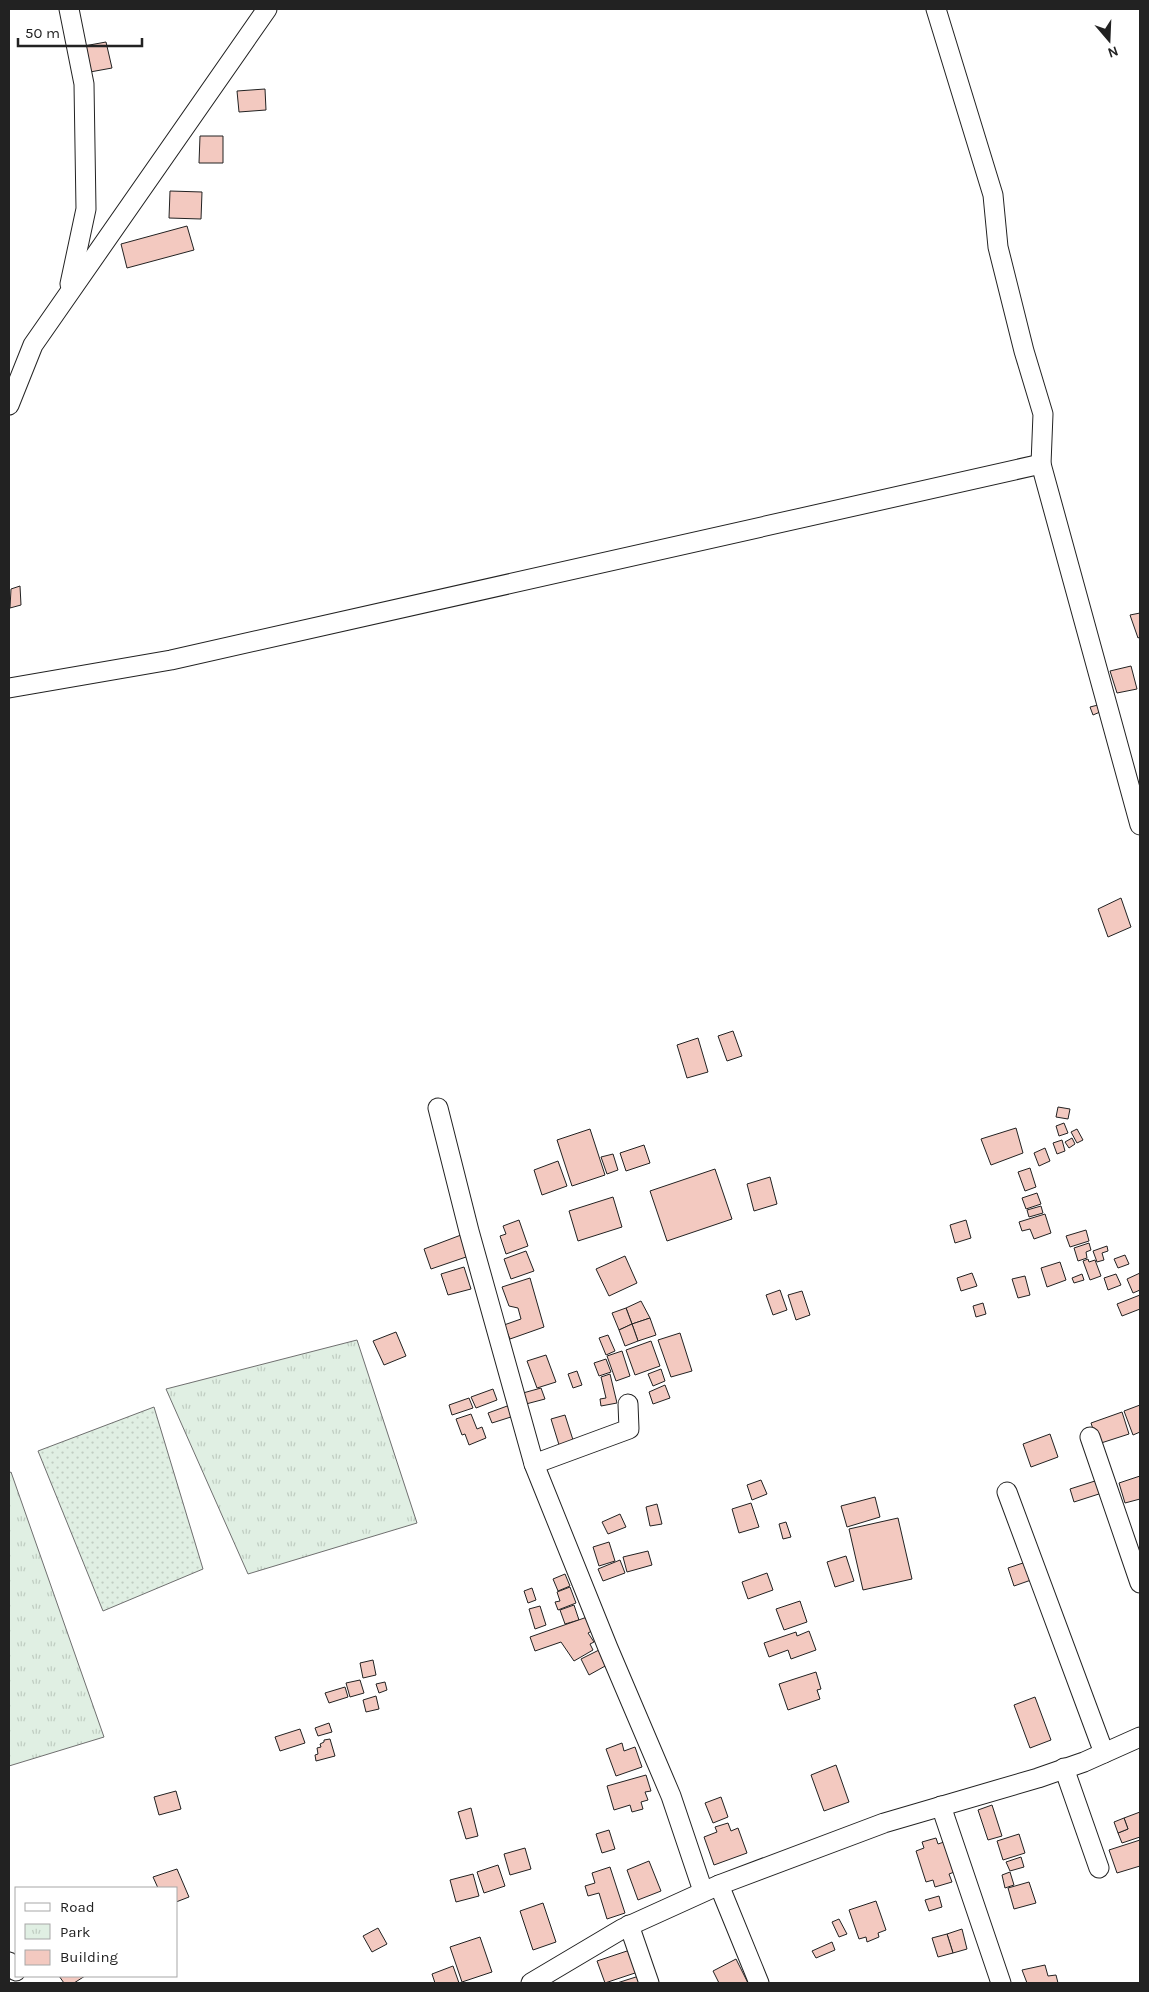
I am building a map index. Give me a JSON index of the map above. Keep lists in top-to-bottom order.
{
  "legend": ["Road", "Park", "Building"],
  "scale_bar": "50 m",
  "north": "bottom"
}
